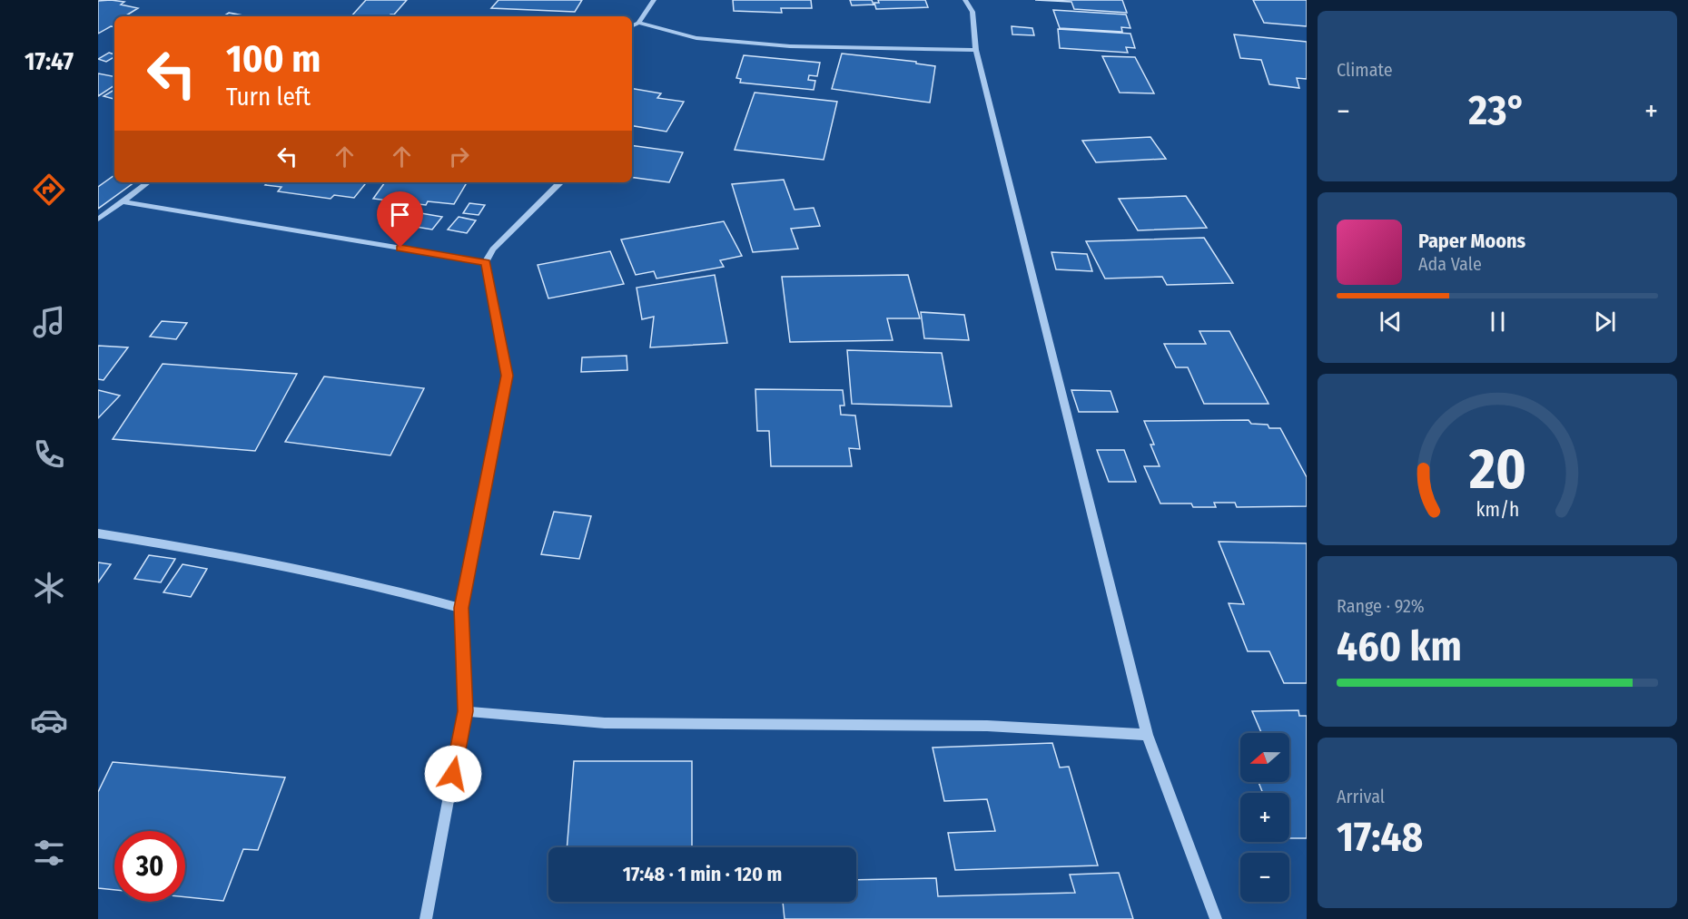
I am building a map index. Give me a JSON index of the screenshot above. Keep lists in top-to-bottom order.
{
  "north": "left",
  "page": {
    "tabs": "17:47",
    "tile": [
      "Climate",
      ["Range · 92%", "460 km"],
      ["Arrival", "17:48"]
    ],
    "turn": ["100 m", "Turn left"],
    "heat": ["−", "23°", "+"],
    "song": ["Paper Moons", "Ada Vale"],
    "map_buttons": ["+", "−"],
    "limit": "30",
    "trip": "17:48 · 1 min · 120 m",
    "gauge": ["20", "km/h"]
  }
}
